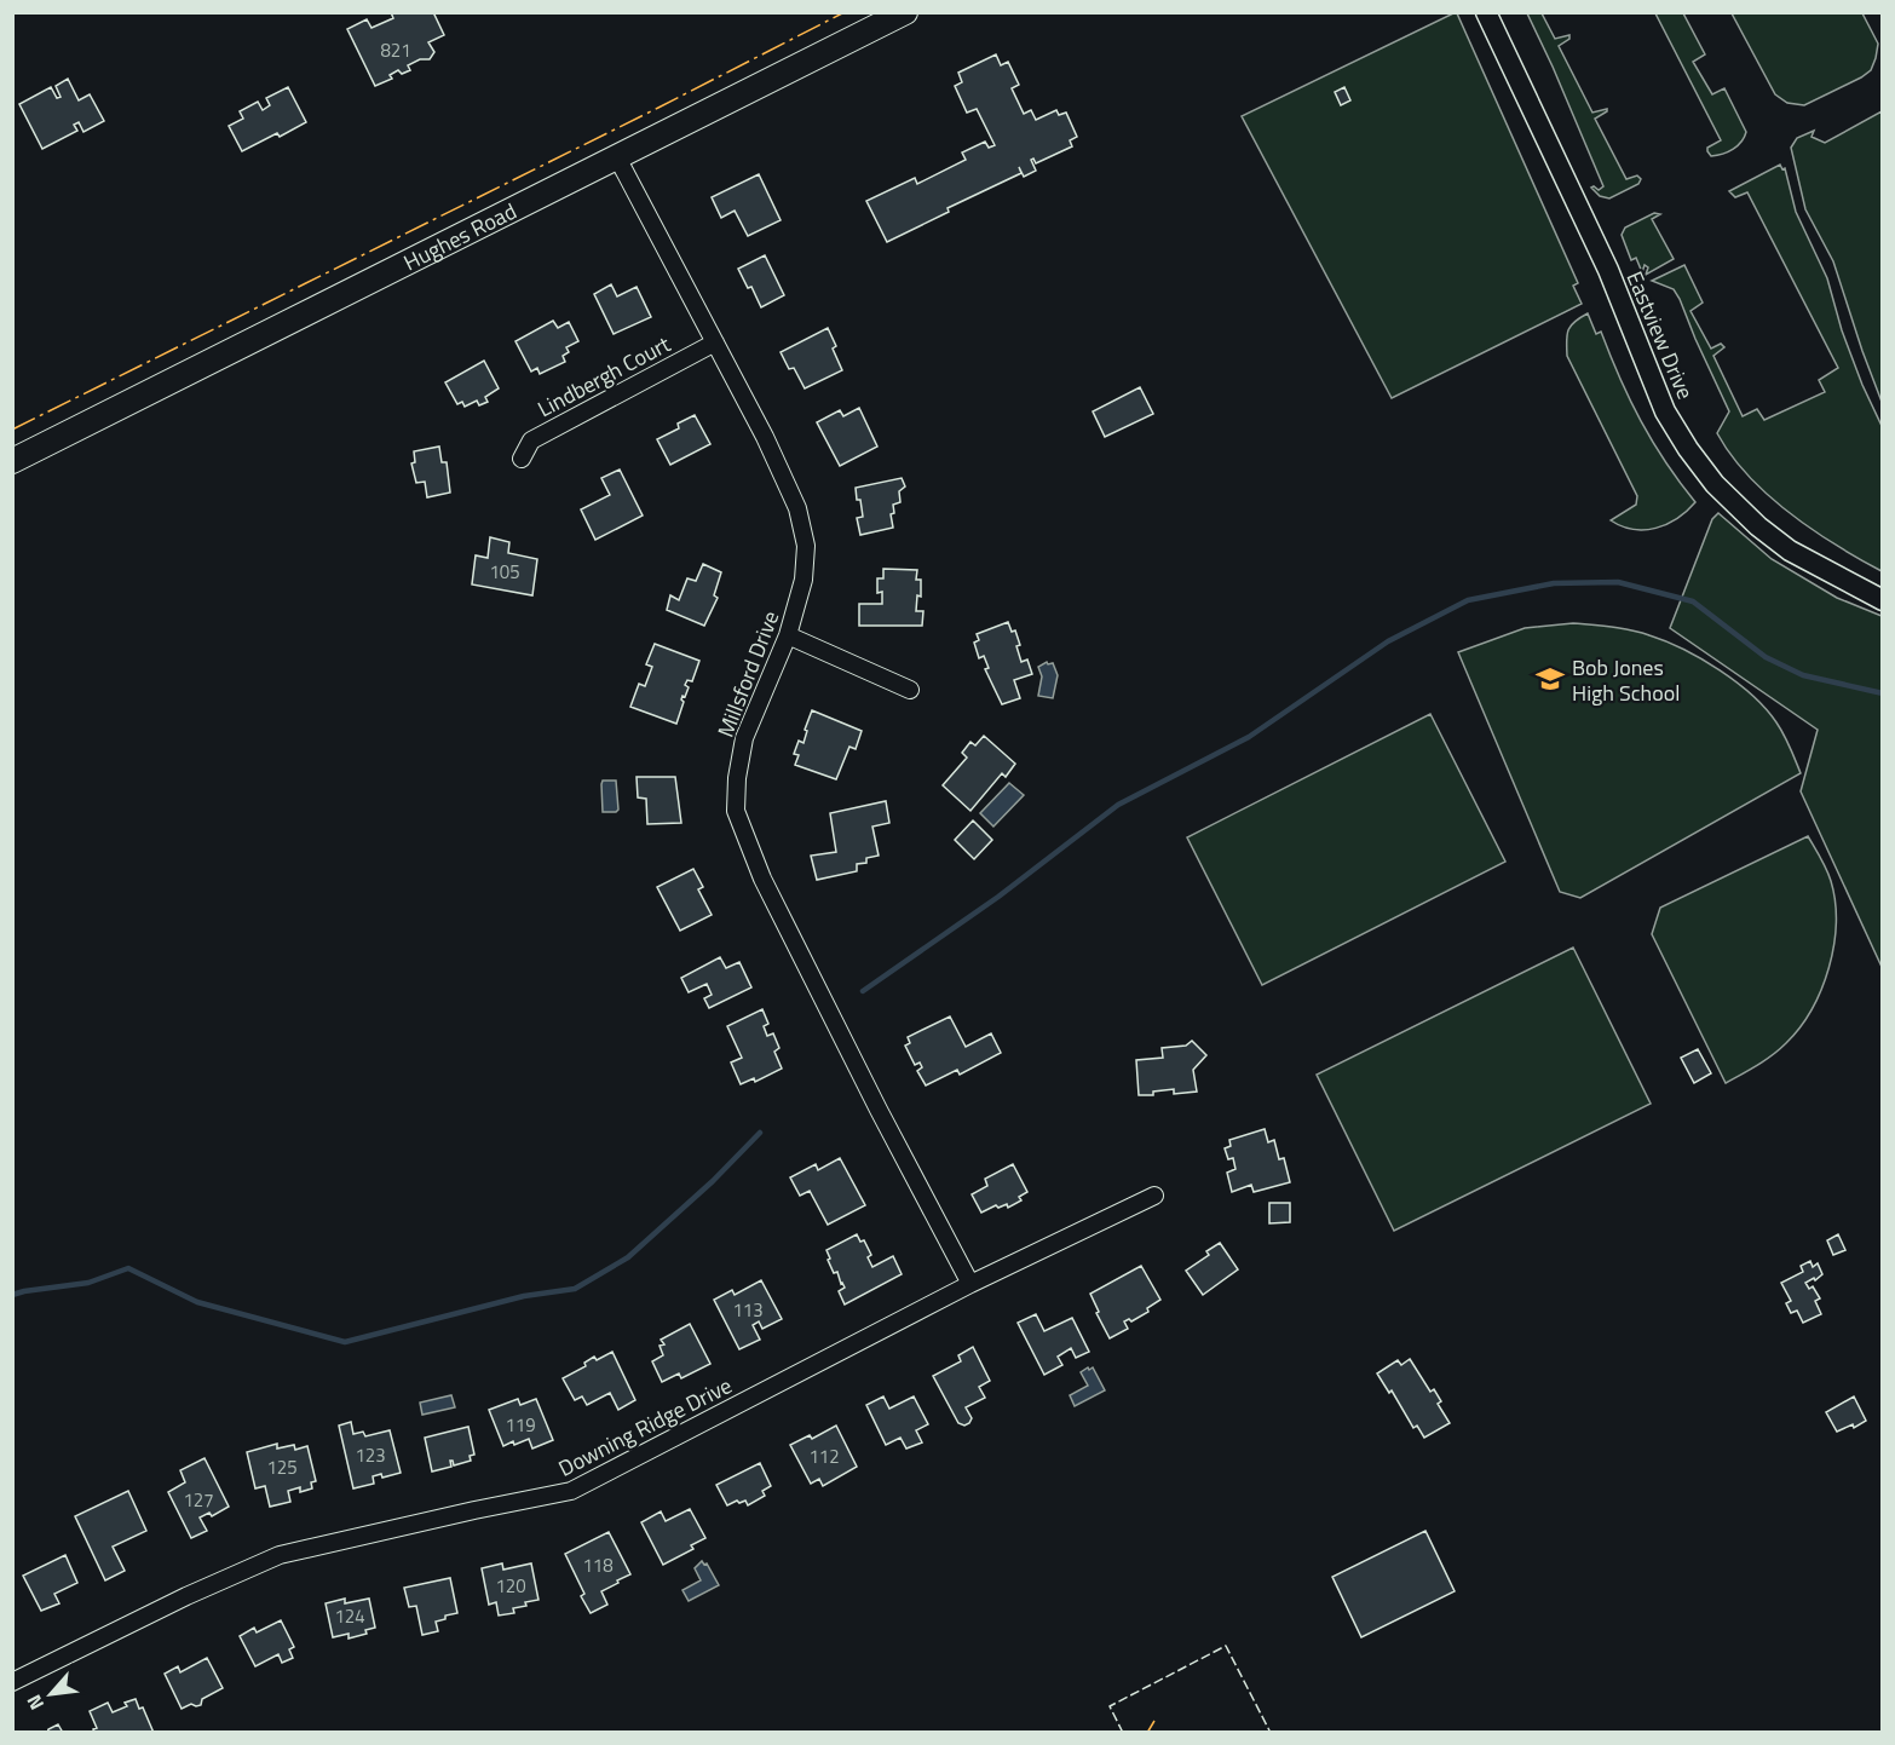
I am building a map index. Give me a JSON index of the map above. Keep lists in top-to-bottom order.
{
  "streets": {
    "main road": ["Hughes Road"],
    "street": [
      "Eastview Drive",
      "Lindbergh Court",
      "Millsford Drive",
      "Downing Ridge Drive"
    ]
  },
  "crossings": [
    ["Hughes Road", "Millsford Drive"],
    ["Lindbergh Court", "Millsford Drive"],
    ["Millsford Drive", "Downing Ridge Drive"]
  ],
  "places": {
    "school or university": ["Bob Jones High School"]
  },
  "house_numbers": [
    "821",
    "105",
    "113",
    "119",
    "123",
    "112",
    "125",
    "127",
    "118",
    "120",
    "124"
  ],
  "north": "bottom left"
}
